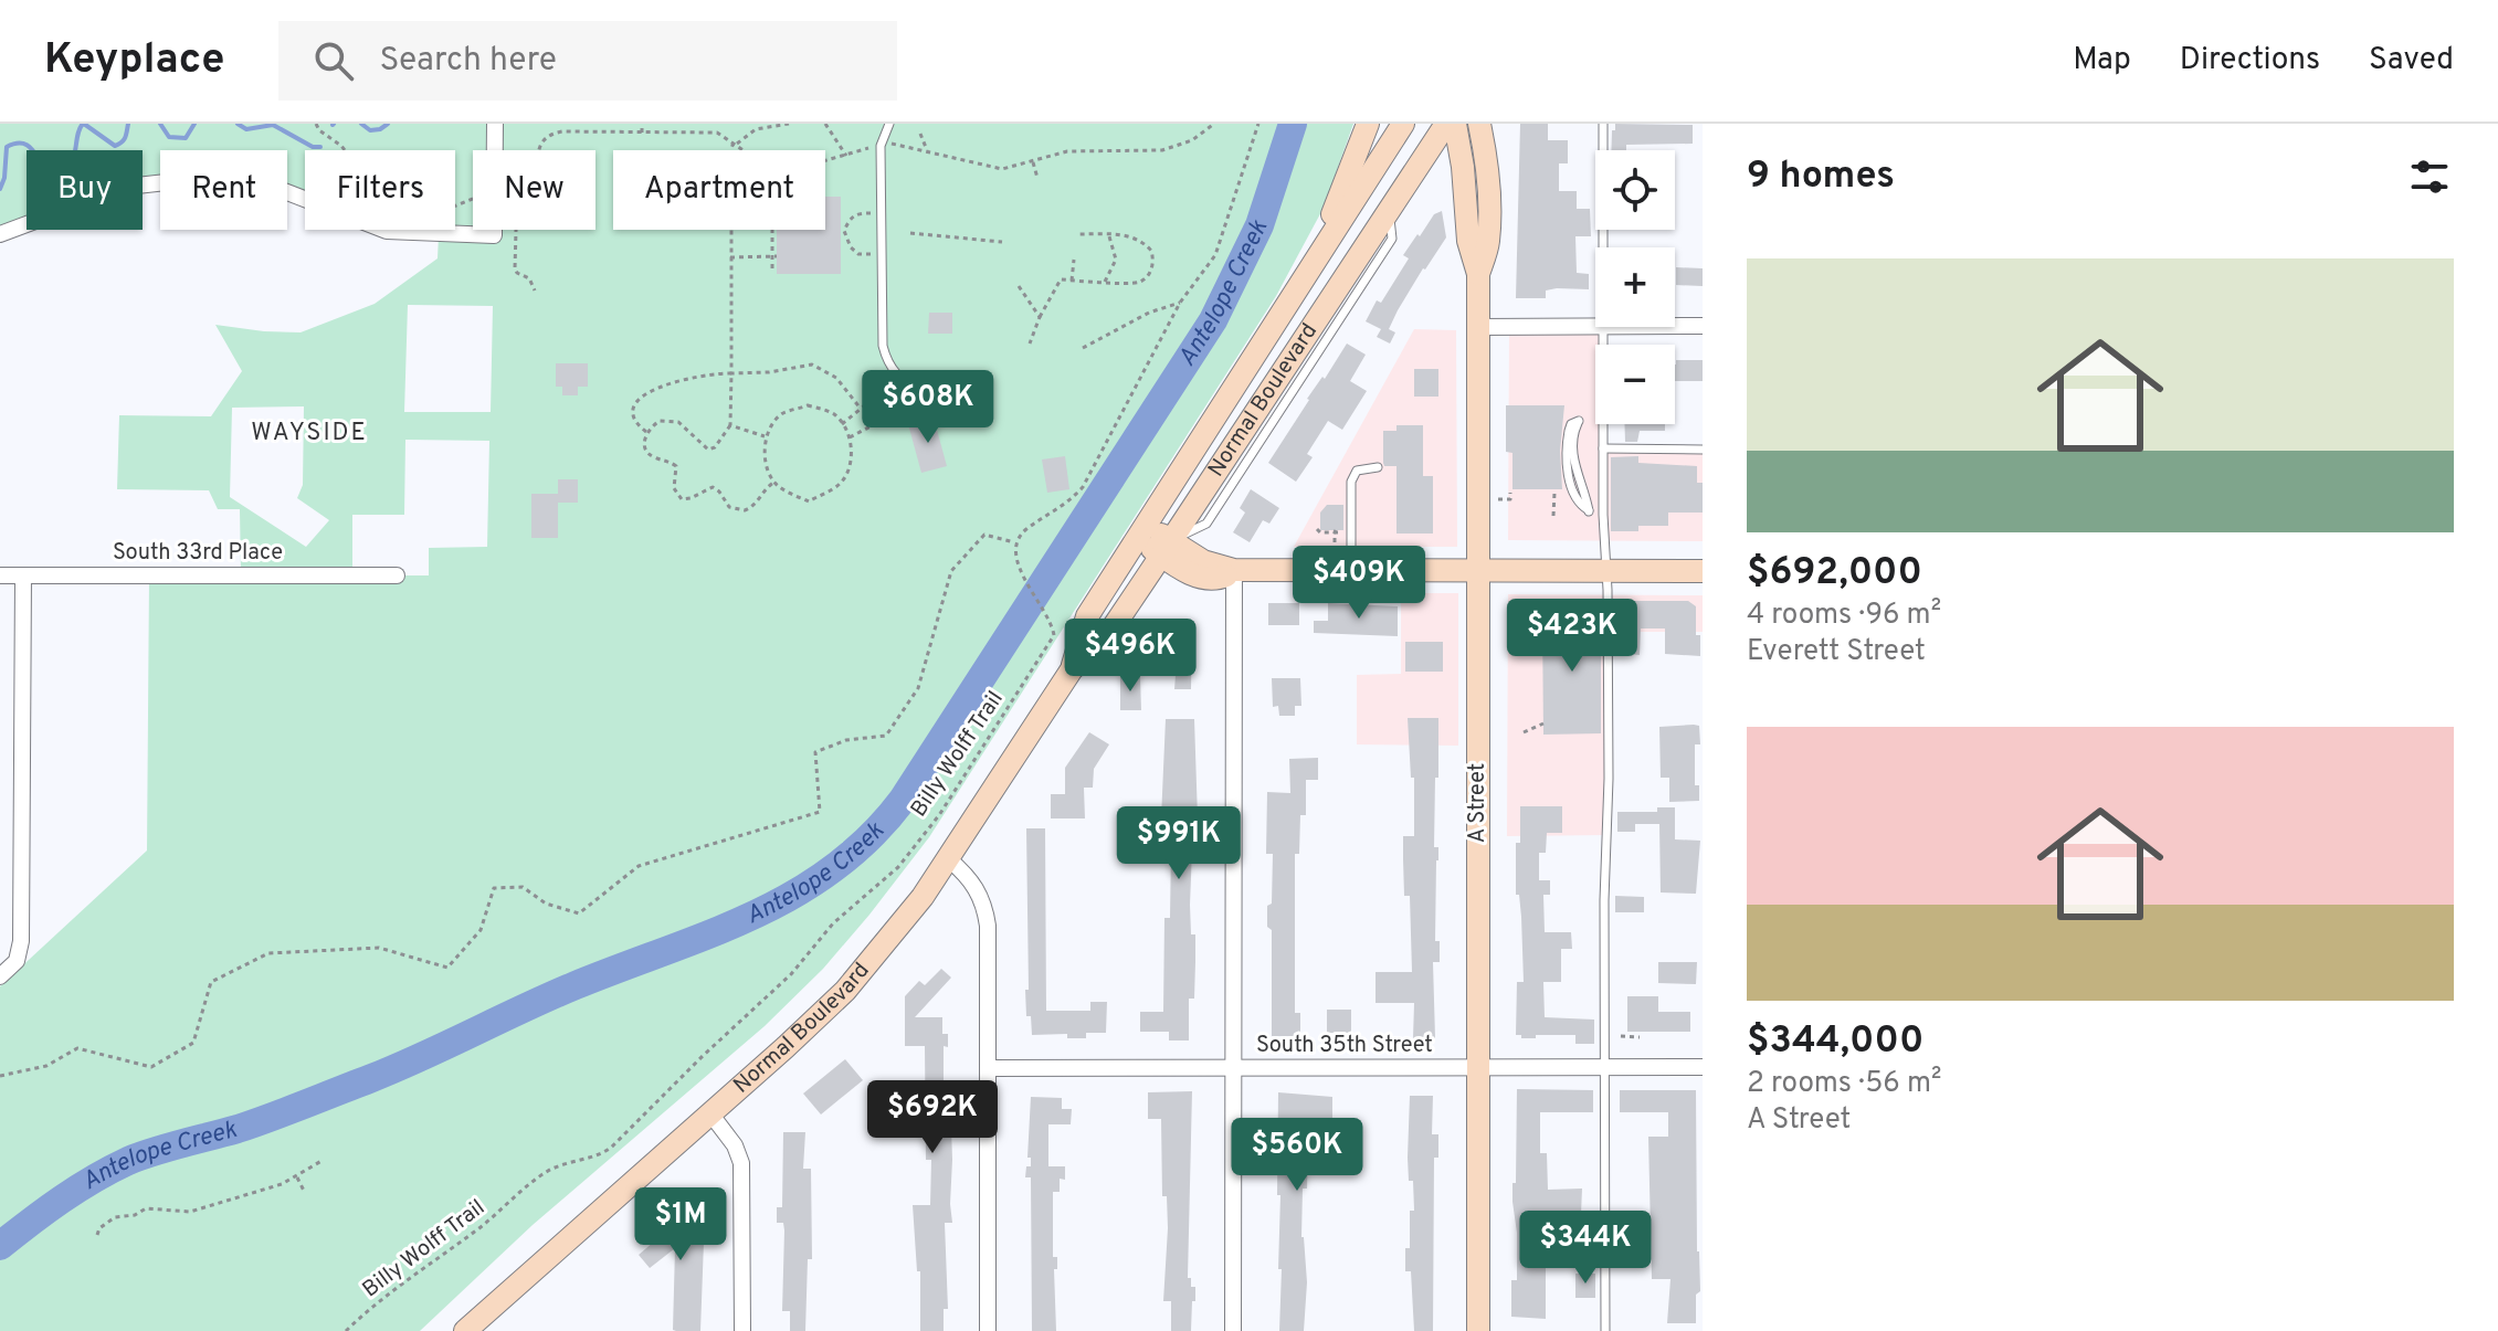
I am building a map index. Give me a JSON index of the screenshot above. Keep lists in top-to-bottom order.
{
  "streets": {
    "main road": ["Normal Boulevard", "A Street"],
    "street": ["South 33rd Place", "South 35th Street"],
    "path": ["Billy Wolff Trail"]
  },
  "crossings": [
    ["A Street", "South 35th Street"]
  ],
  "districts": ["WAYSIDE"],
  "water": ["Antelope Creek"],
  "page": {
    "header": "Keyplace",
    "search": "Search here",
    "nav": ["Map", "Directions", "Saved"],
    "heading": "9 homes",
    "map_buttons": ["+", "−"],
    "chip": [
      "Buy",
      "Rent",
      "Filters",
      "New",
      "Apartment"
    ],
    "list": [
      {
        "name": "$692,000",
        "note": "4 rooms · 96 m² · Everett Street"
      },
      {
        "name": "$344,000",
        "note": "2 rooms · 56 m² · A Street"
      }
    ],
    "price": [
      "$608K",
      "$409K",
      "$423K",
      "$496K",
      "$991K",
      "$692K",
      "$560K",
      "$1M",
      "$344K"
    ]
  }
}
